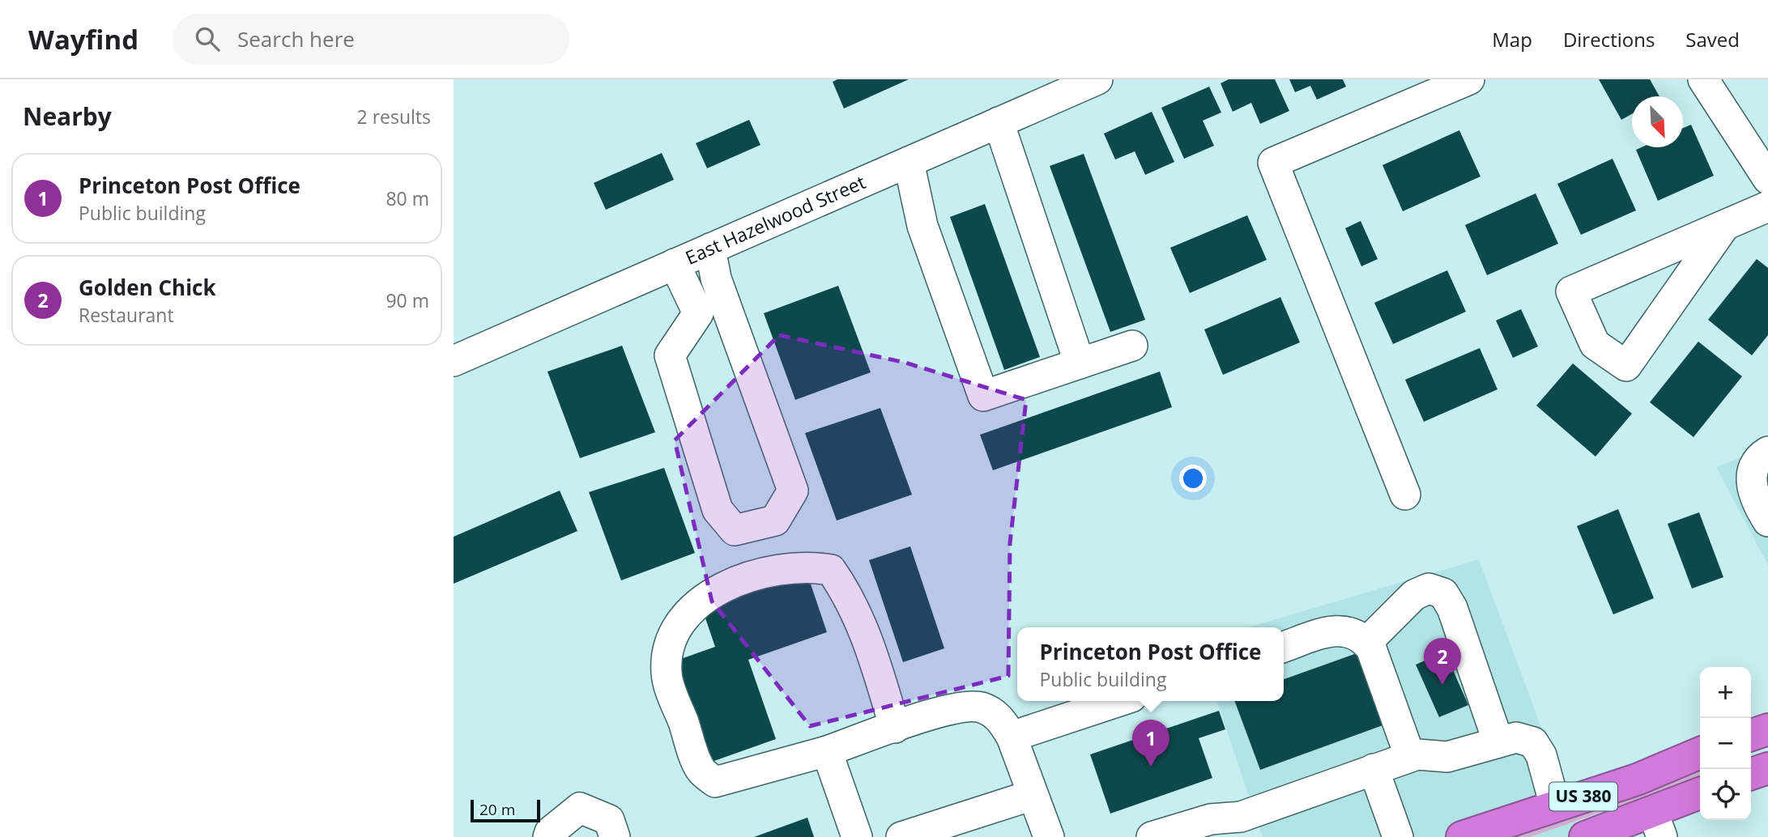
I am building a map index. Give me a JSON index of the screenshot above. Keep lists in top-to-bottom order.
{
  "streets": {
    "highway": ["US 380"],
    "street": ["East Hazelwood Street"]
  },
  "scale_bar": "20 m",
  "north": "bottom right",
  "page": {
    "header": "Wayfind",
    "search": "Search here",
    "nav": ["Map", "Directions", "Saved"],
    "heading": ["Nearby", "2 results"],
    "list": [
      {
        "mark": "1",
        "name": "Princeton Post Office",
        "note": "Public building",
        "value": "80 m"
      },
      {
        "mark": "2",
        "name": "Golden Chick",
        "note": "Restaurant",
        "value": "90 m"
      }
    ],
    "popup": ["Princeton Post Office", "Public building"],
    "pins": ["2", "1"],
    "map_buttons": ["+", "−"],
    "scale": "20 m"
  }
}
